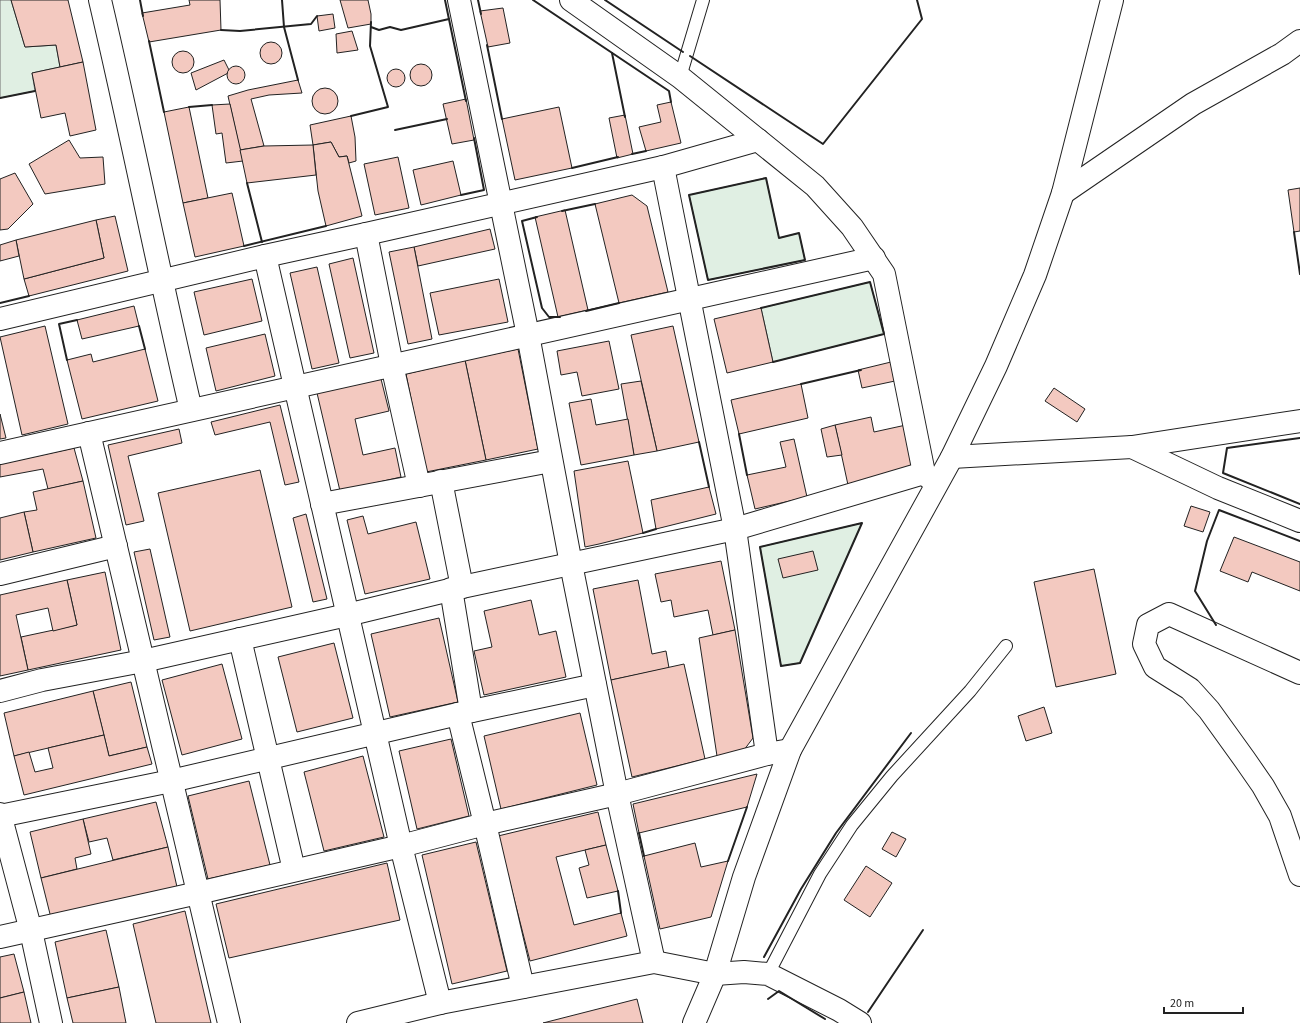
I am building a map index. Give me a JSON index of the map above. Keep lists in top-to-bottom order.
{
  "scale_bar": "20 m"
}
